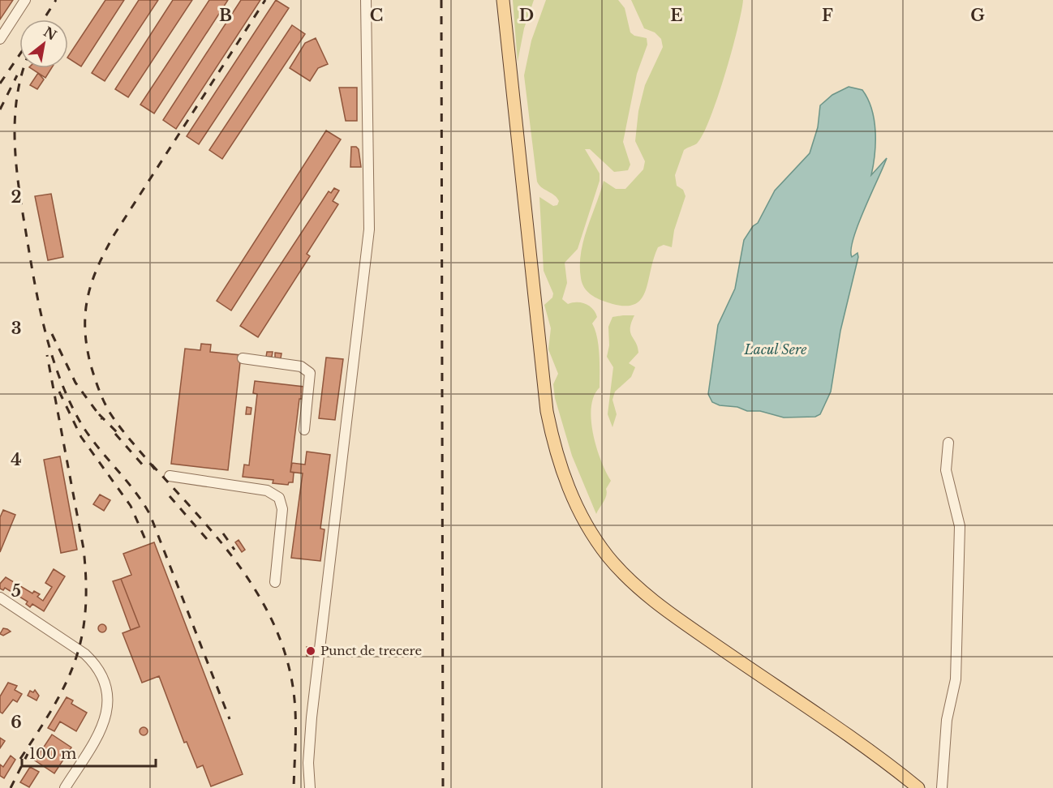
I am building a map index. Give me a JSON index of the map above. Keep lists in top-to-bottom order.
{
  "water": ["Lacul Sere"],
  "places": ["Punct de trecere"],
  "scale_bar": "100 m",
  "north": "top right",
  "grid": {
    "columns": [
      "B",
      "C",
      "D",
      "E",
      "F",
      "G"
    ],
    "rows": [
      "2",
      "3",
      "4",
      "5",
      "6"
    ]
  }
}
